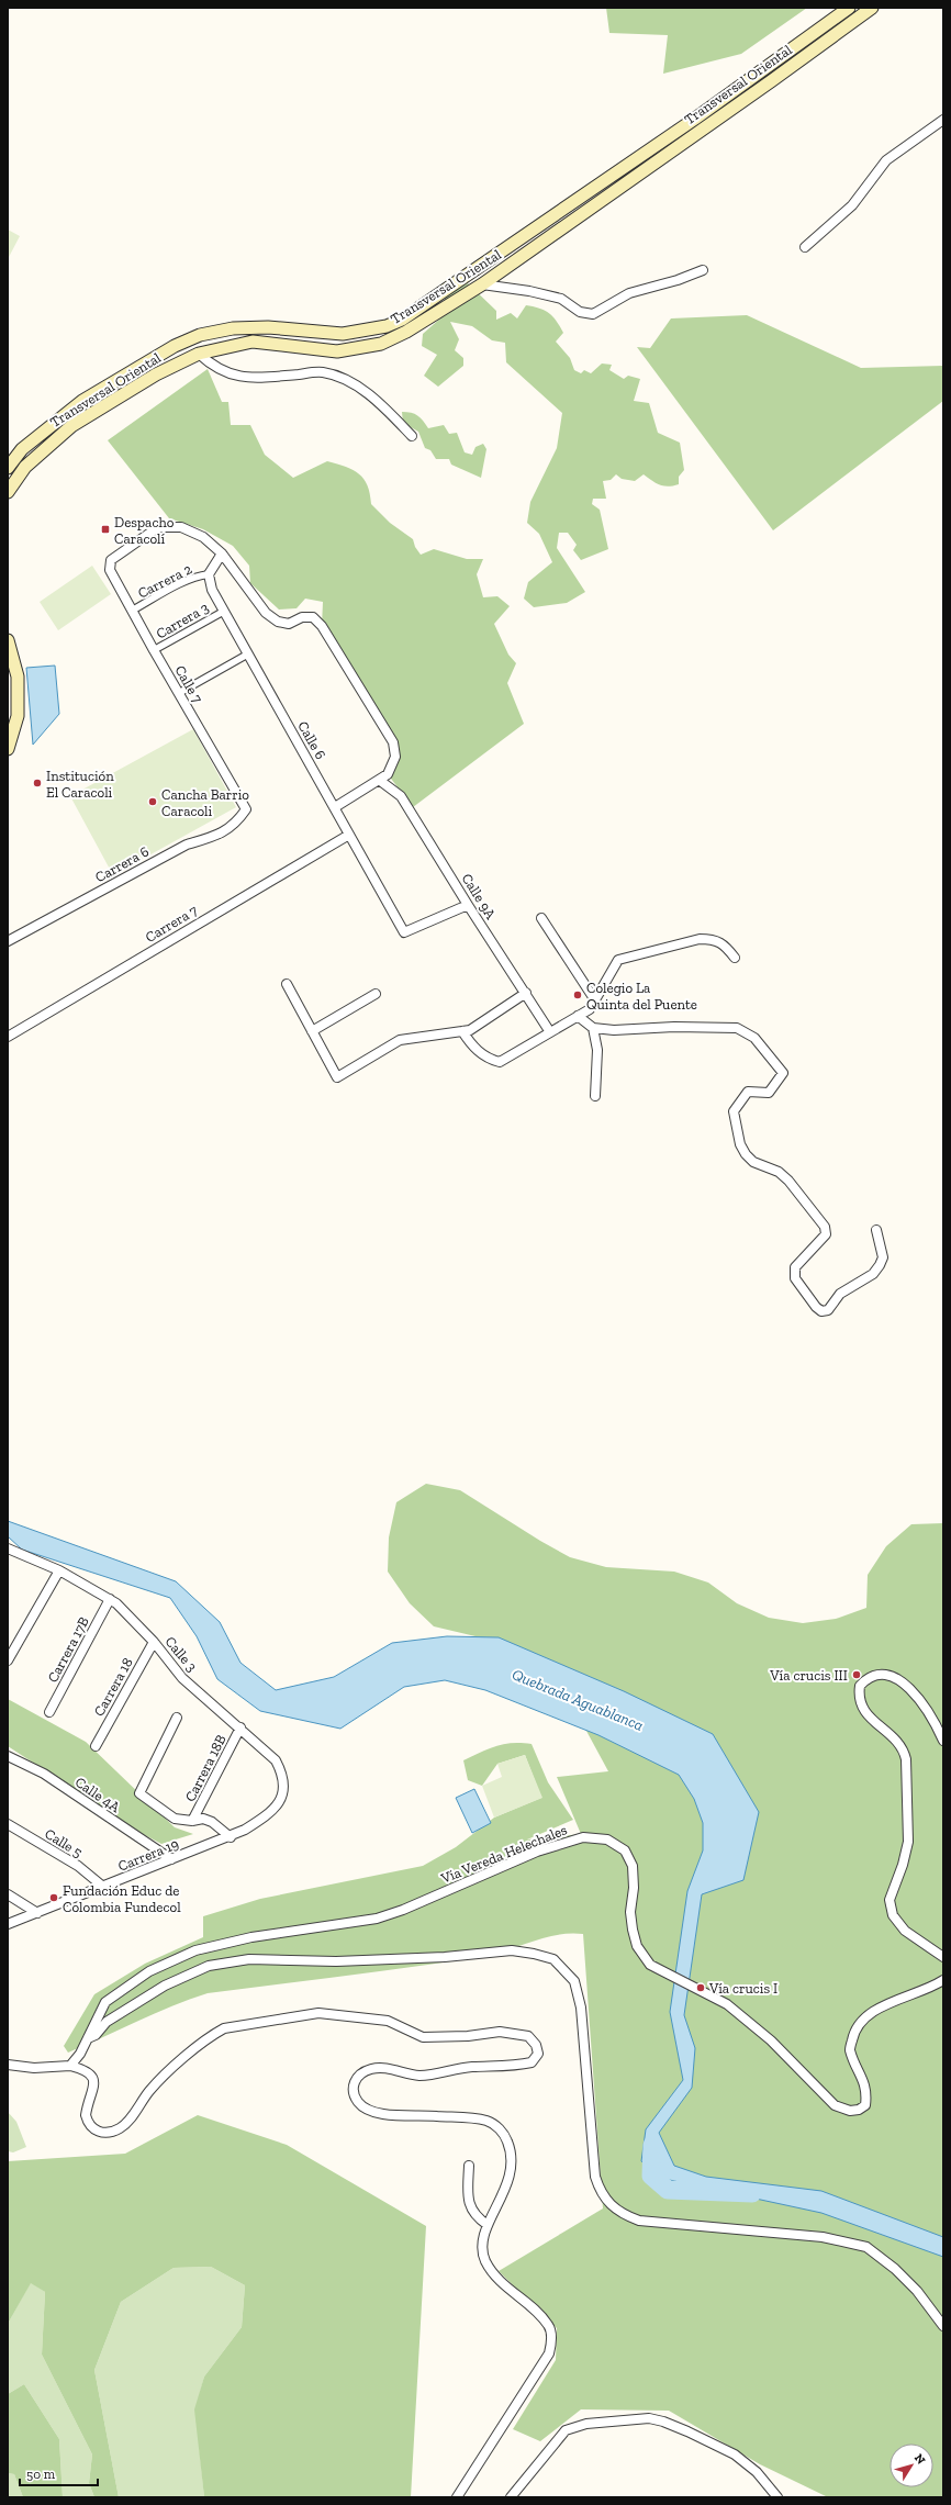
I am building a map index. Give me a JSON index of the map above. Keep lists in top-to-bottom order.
{
  "streets": {
    "main road": ["Transversal Oriental"],
    "street": [
      "Carrera 2",
      "Carrera 3",
      "Calle 7",
      "Calle 6",
      "Carrera 6",
      "Calle 9A",
      "Carrera 7",
      "Carrera 17B",
      "Calle 3",
      "Carrera 18",
      "Carrera 18B",
      "Calle 4A",
      "Calle 5",
      "Vía Vereda Helechales",
      "Carrera 19"
    ]
  },
  "crossings": [
    ["Carrera 2", "Calle 7"],
    ["Carrera 2", "Calle 6"],
    ["Carrera 3", "Calle 7"],
    ["Carrera 3", "Calle 6"],
    ["Calle 7", "Carrera 6"],
    ["Calle 6", "Calle 9A"],
    ["Calle 6", "Carrera 7"],
    ["Carrera 17B", "Calle 3"],
    ["Calle 3", "Carrera 18"],
    ["Calle 3", "Carrera 18B"],
    ["Calle 3", "Carrera 19"],
    ["Calle 4A", "Carrera 19"],
    ["Calle 5", "Carrera 19"]
  ],
  "water": ["Quebrada Aguablanca"],
  "places": {
    "transit": ["Despacho Caracolí"],
    "other": [
      "Institución El Caracoli",
      "Cancha Barrio Caracoli",
      "Colegio La Quinta del Puente",
      "Vía crucis III",
      "Fundación Educ de Colombia Fundecol",
      "Vía crucis I"
    ]
  },
  "scale_bar": "50 m",
  "north": "top right"
}
